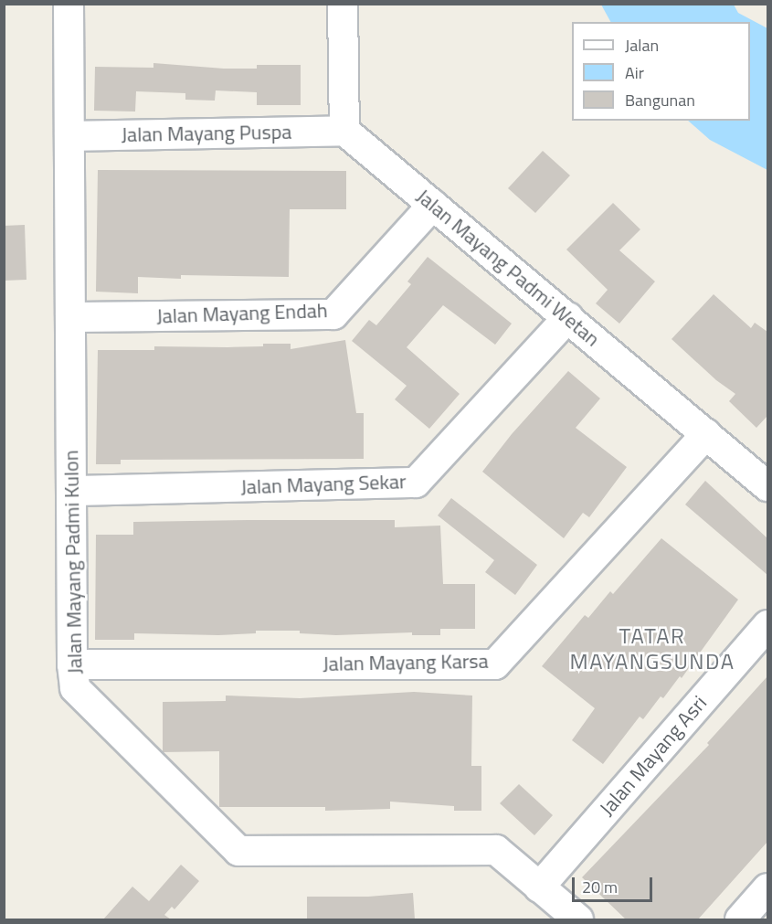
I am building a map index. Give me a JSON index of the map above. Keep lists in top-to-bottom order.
{
  "streets": {
    "street": [
      "Jalan Mayang Puspa",
      "Jalan Mayang Padmi Wetan",
      "Jalan Mayang Endah",
      "Jalan Mayang Sekar",
      "Jalan Mayang Padmi Kulon",
      "Jalan Mayang Karsa",
      "Jalan Mayang Asri"
    ]
  },
  "crossings": [
    ["Jalan Mayang Puspa", "Jalan Mayang Padmi Wetan"],
    ["Jalan Mayang Puspa", "Jalan Mayang Padmi Kulon"],
    ["Jalan Mayang Padmi Wetan", "Jalan Mayang Endah"],
    ["Jalan Mayang Padmi Wetan", "Jalan Mayang Sekar"],
    ["Jalan Mayang Padmi Wetan", "Jalan Mayang Karsa"],
    ["Jalan Mayang Endah", "Jalan Mayang Padmi Kulon"],
    ["Jalan Mayang Sekar", "Jalan Mayang Padmi Kulon"],
    ["Jalan Mayang Padmi Kulon", "Jalan Mayang Karsa"],
    ["Jalan Mayang Padmi Kulon", "Jalan Mayang Asri"]
  ],
  "districts": ["TATAR MAYANGSUNDA"],
  "legend": ["Jalan", "Air", "Bangunan"],
  "scale_bar": "20 m"
}
